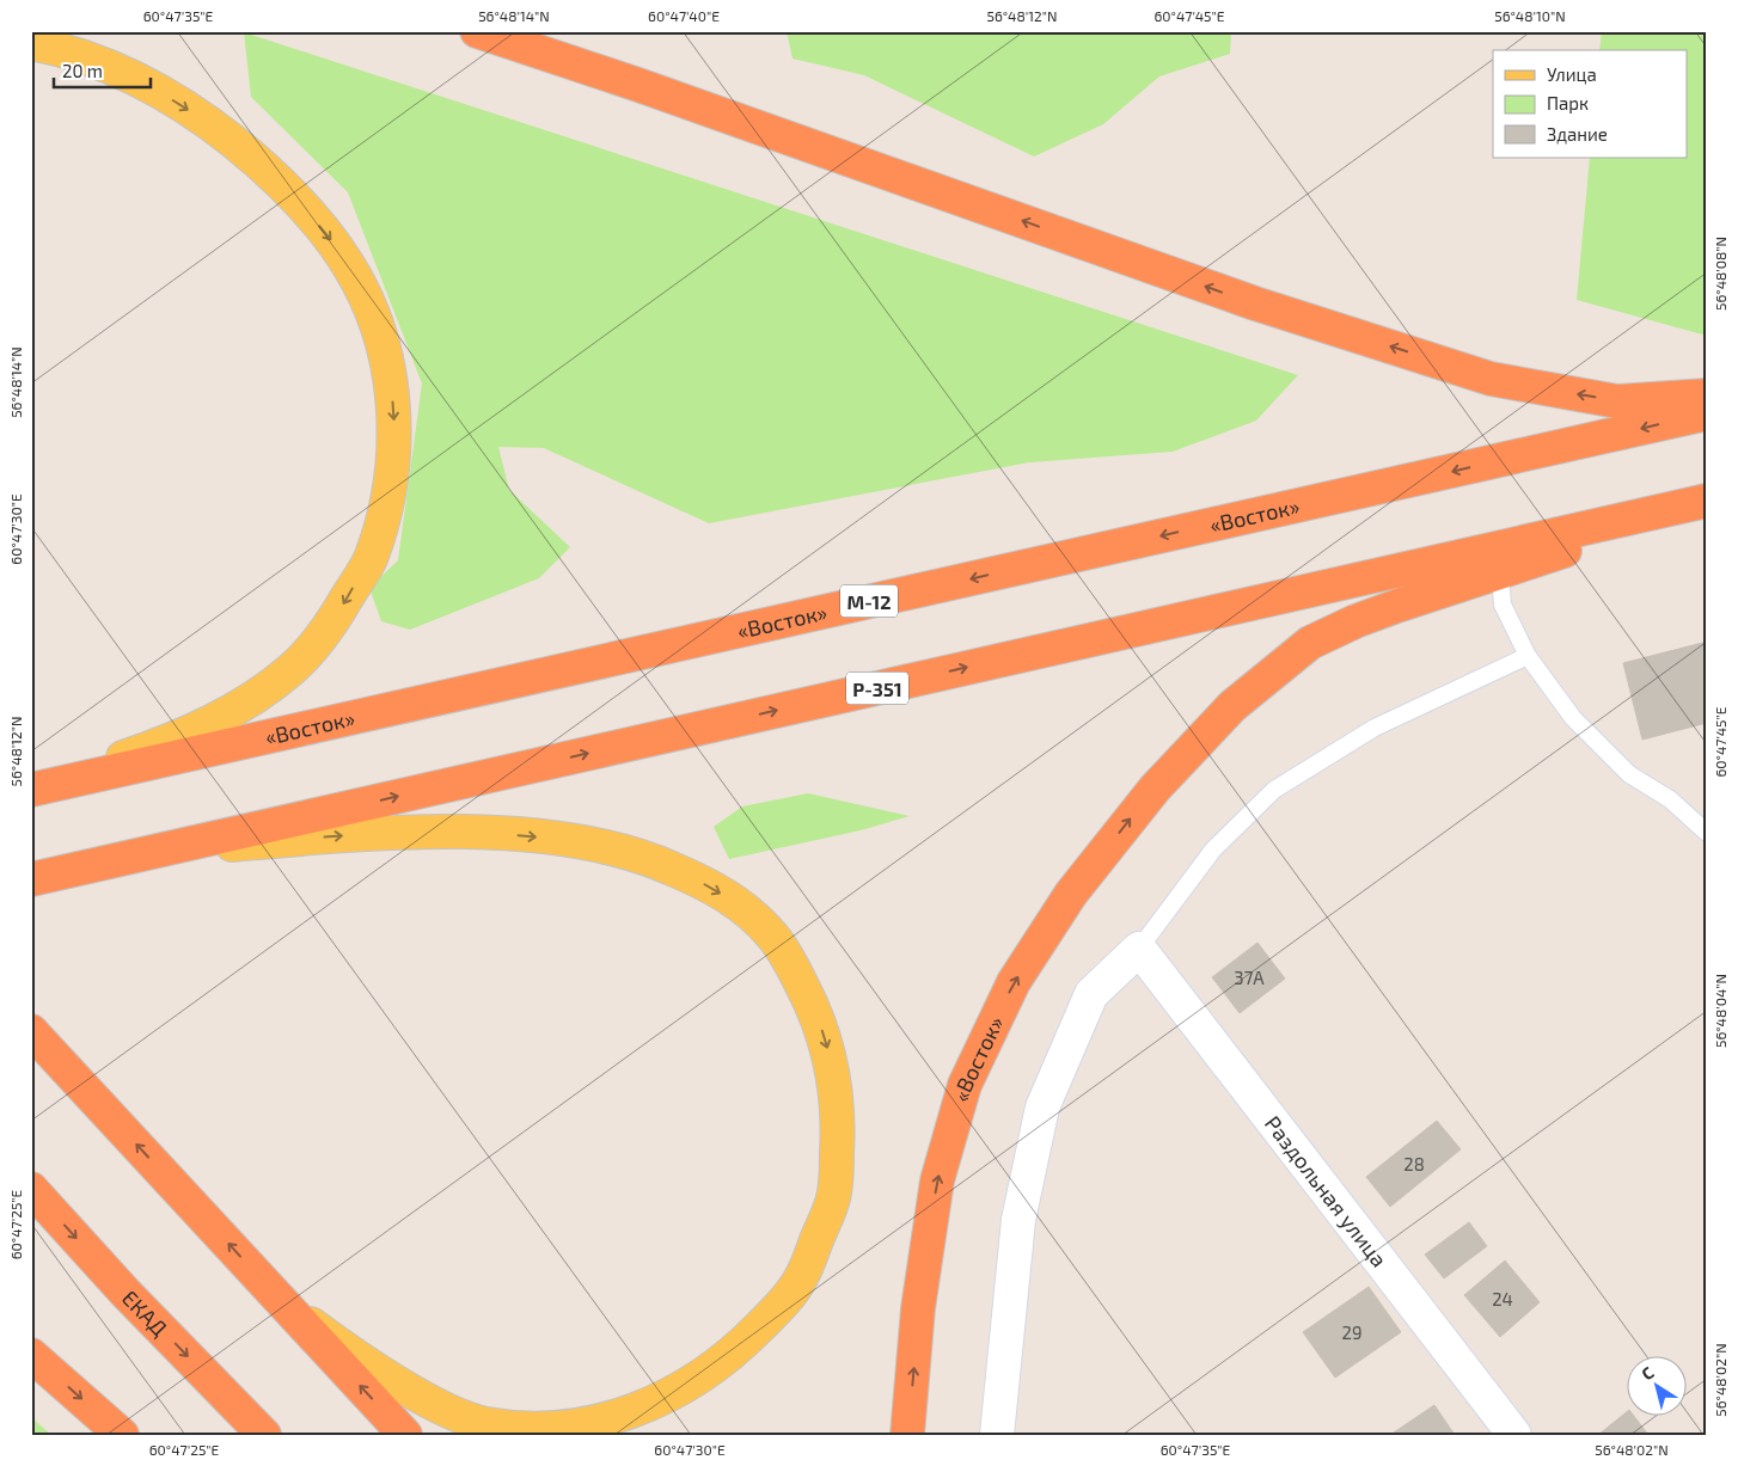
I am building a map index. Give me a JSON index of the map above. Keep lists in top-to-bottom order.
{
  "streets": {
    "highway": [
      "«Восток»",
      "М-12",
      "Р-351",
      "ЕКАД"
    ],
    "street": ["Раздольная улица"]
  },
  "crossings": [
    ["«Восток»", "Р-351"]
  ],
  "house_numbers": [
    "37А",
    "28",
    "24",
    "29"
  ],
  "legend": ["Улица", "Парк", "Здание"],
  "scale_bar": "20 m",
  "north": "top left",
  "coordinates": [
    "60°47'35\"E",
    "56°48'14\"N",
    "60°47'40\"E",
    "56°48'12\"N",
    "60°47'45\"E",
    "56°48'10\"N",
    "56°48'08\"N",
    "60°47'30\"E",
    "56°48'04\"N",
    "60°47'25\"E",
    "56°48'02\"N"
  ]
}
